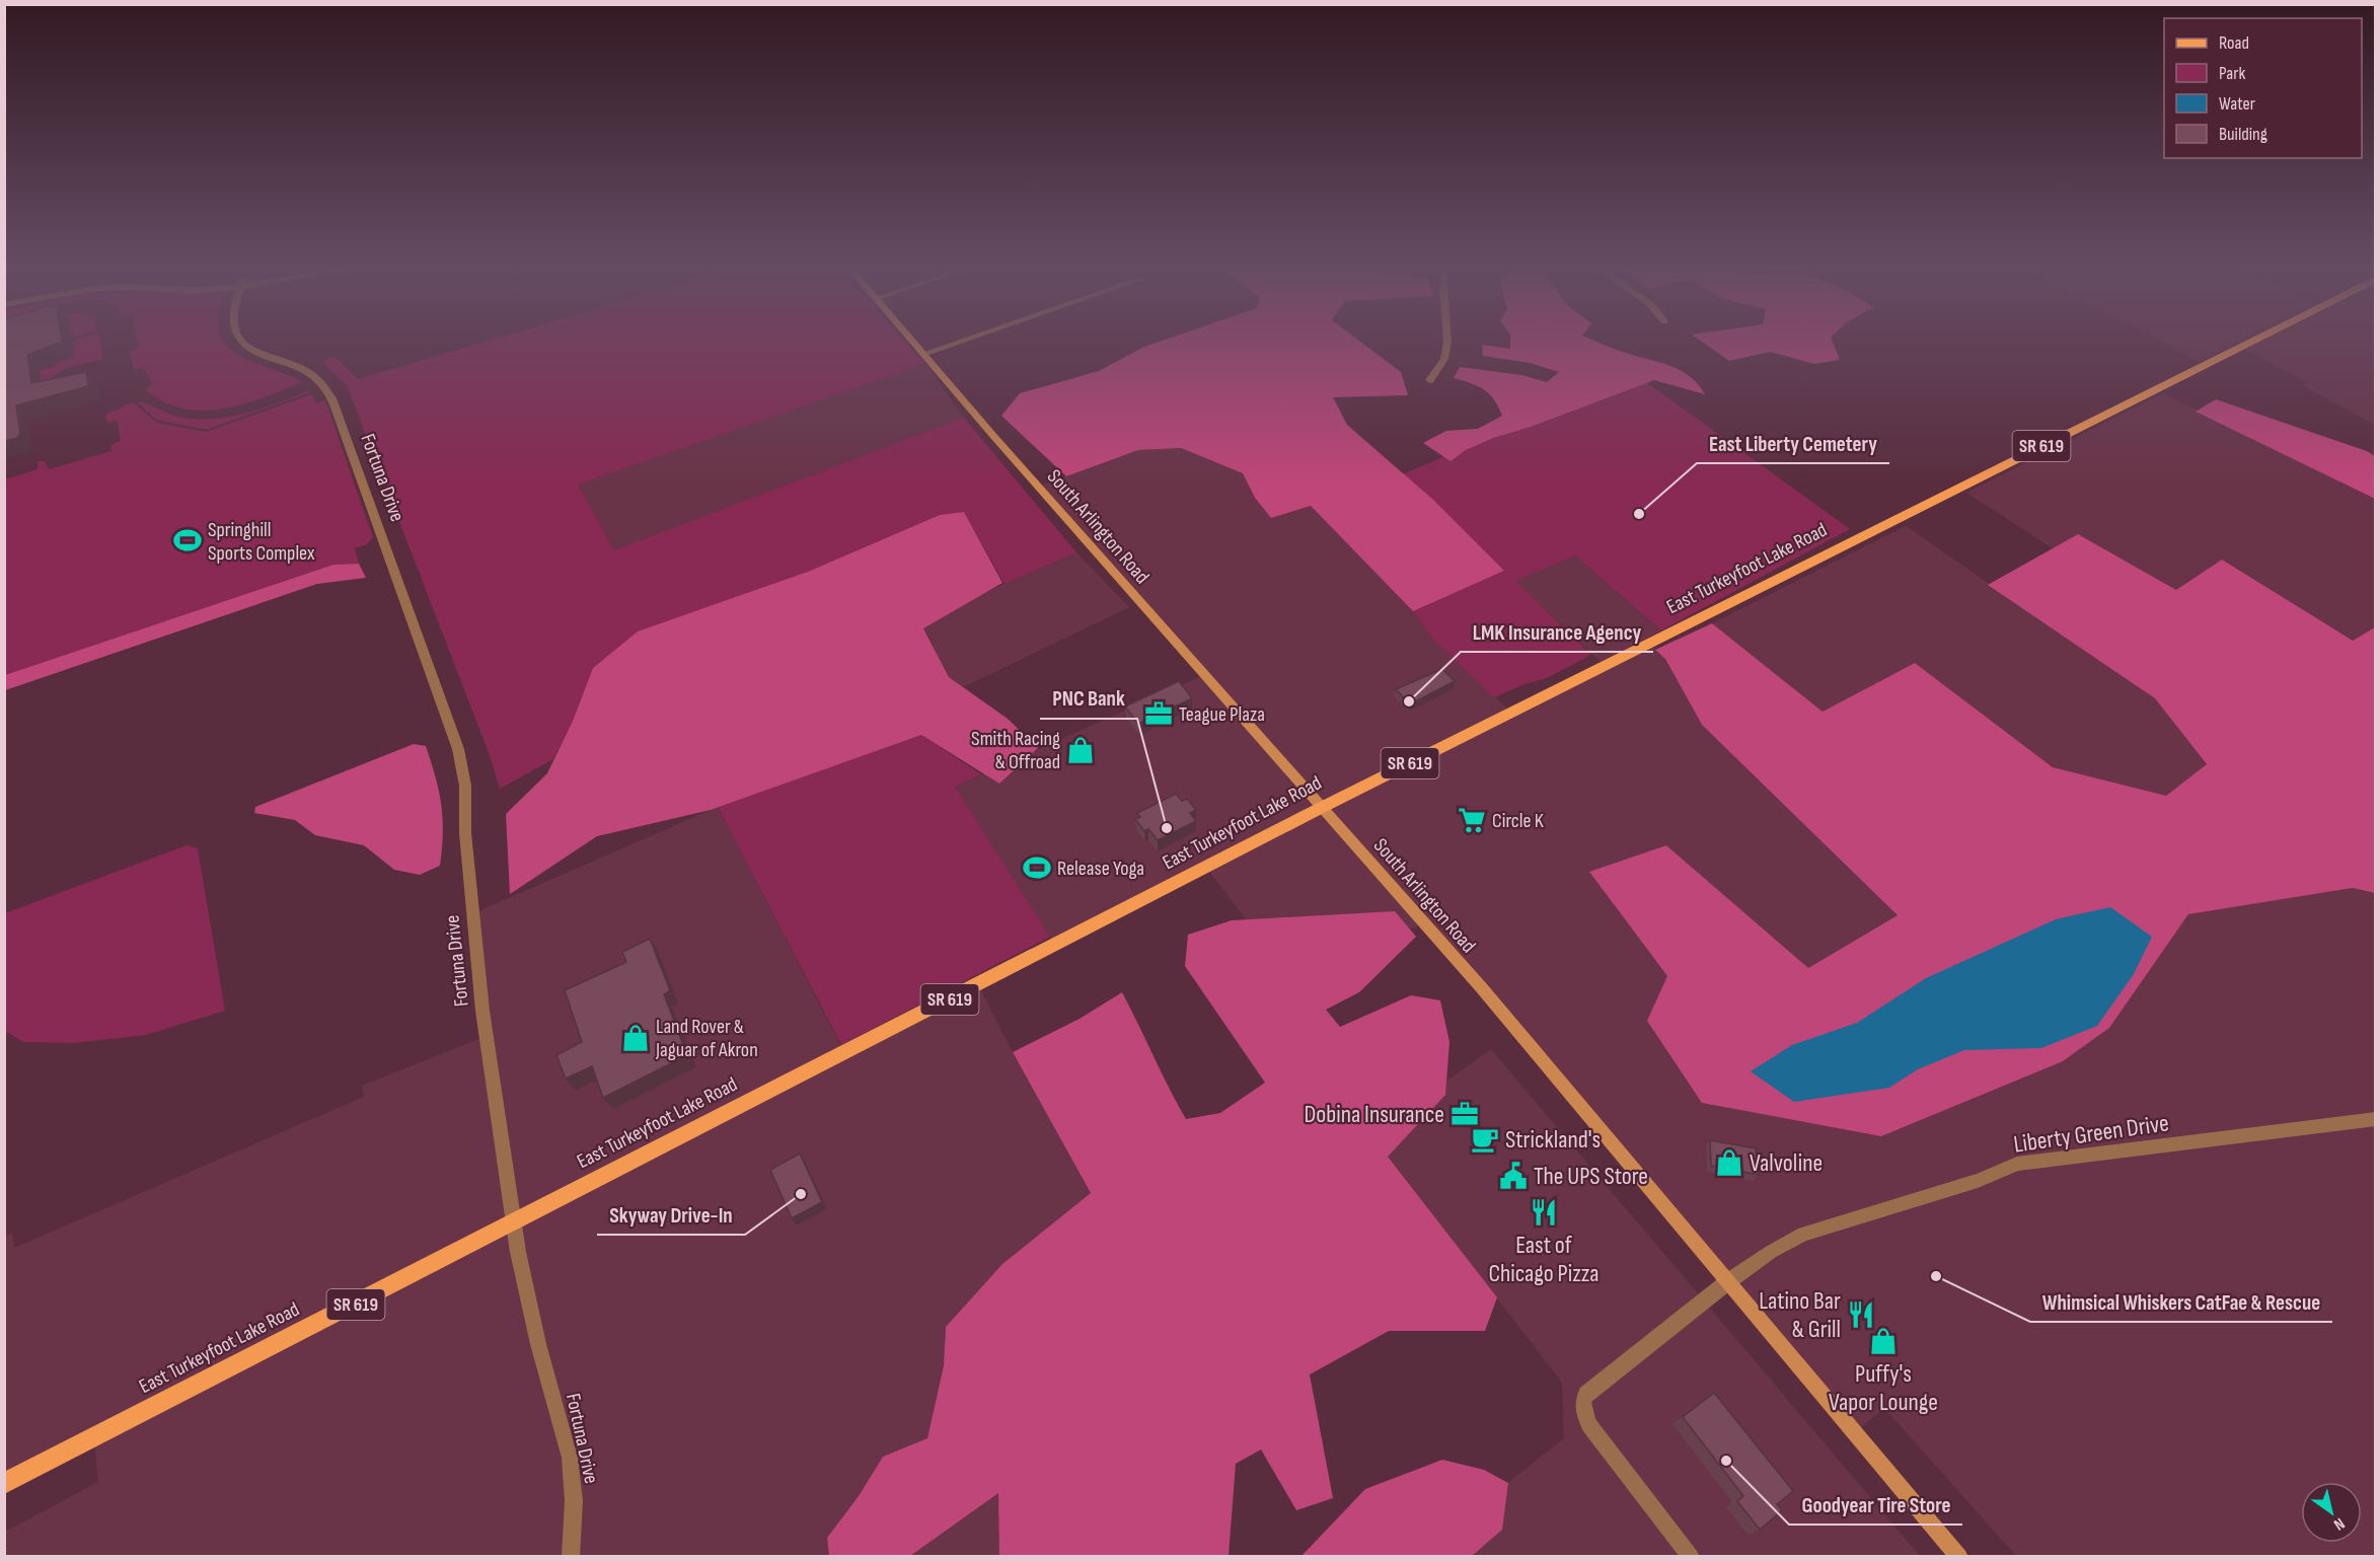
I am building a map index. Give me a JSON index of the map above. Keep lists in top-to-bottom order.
{
  "streets": {
    "main road": ["SR 619", "South Arlington Road", "East Turkeyfoot Lake Road"],
    "street": ["Fortuna Drive", "Liberty Green Drive"]
  },
  "crossings": [
    ["Fortuna Drive", "East Turkeyfoot Lake Road"],
    ["South Arlington Road", "East Turkeyfoot Lake Road"],
    ["South Arlington Road", "Liberty Green Drive"]
  ],
  "places": {
    "other": [
      "East Liberty Cemetery",
      "LMK Insurance Agency",
      "PNC Bank",
      "Skyway Drive-In",
      "Whimsical Whiskers CatFae & Rescue",
      "Goodyear Tire Store"
    ],
    "sports": ["Springhill Sports Complex", "Release Yoga"],
    "office": ["Teague Plaza", "Dobina Insurance"],
    "shop": [
      "Smith Racing & Offroad",
      "Land Rover & Jaguar of Akron",
      "Valvoline",
      "Puffy's Vapor Lounge"
    ],
    "supermarket": ["Circle K"],
    "cafe": ["Strickland's"],
    "public building": ["The UPS Store"],
    "restaurant": ["East of Chicago Pizza", "Latino Bar & Grill"]
  },
  "legend": [
    "Road",
    "Park",
    "Water",
    "Building"
  ],
  "north": "bottom right"
}
